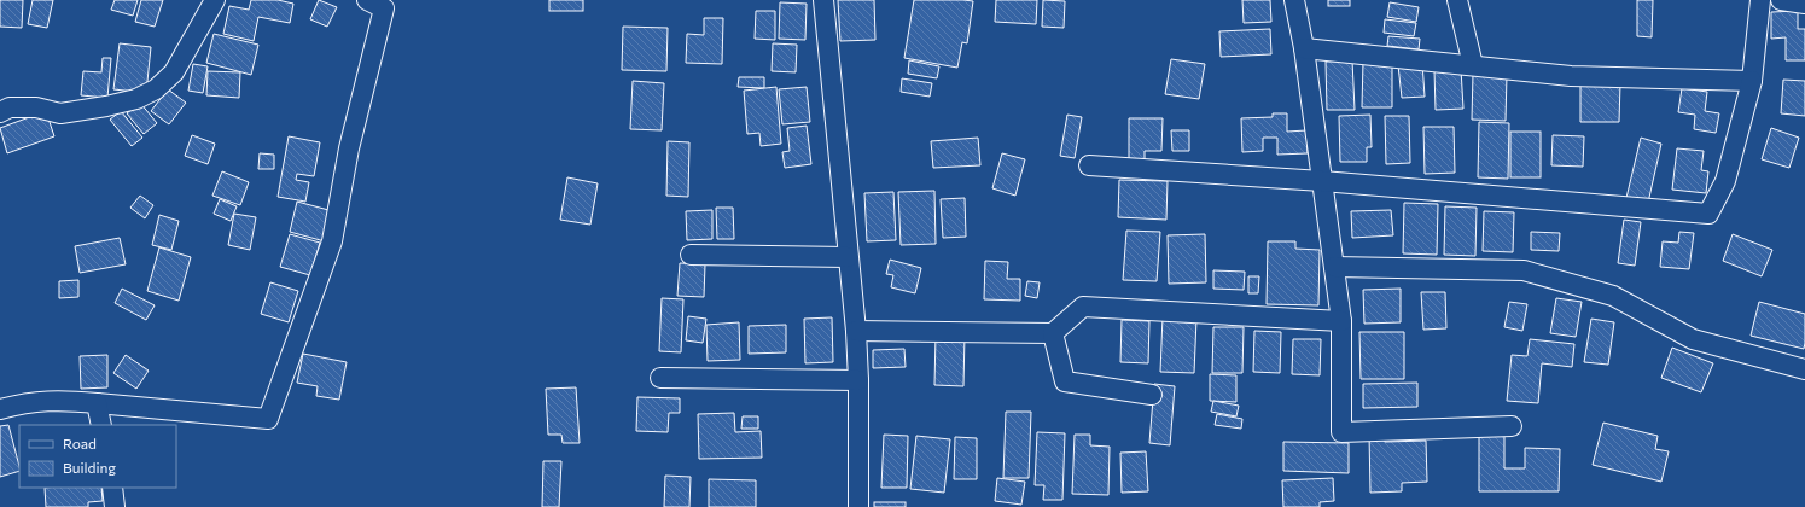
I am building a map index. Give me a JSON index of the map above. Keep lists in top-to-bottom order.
{
  "legend": ["Road", "Building"]
}
